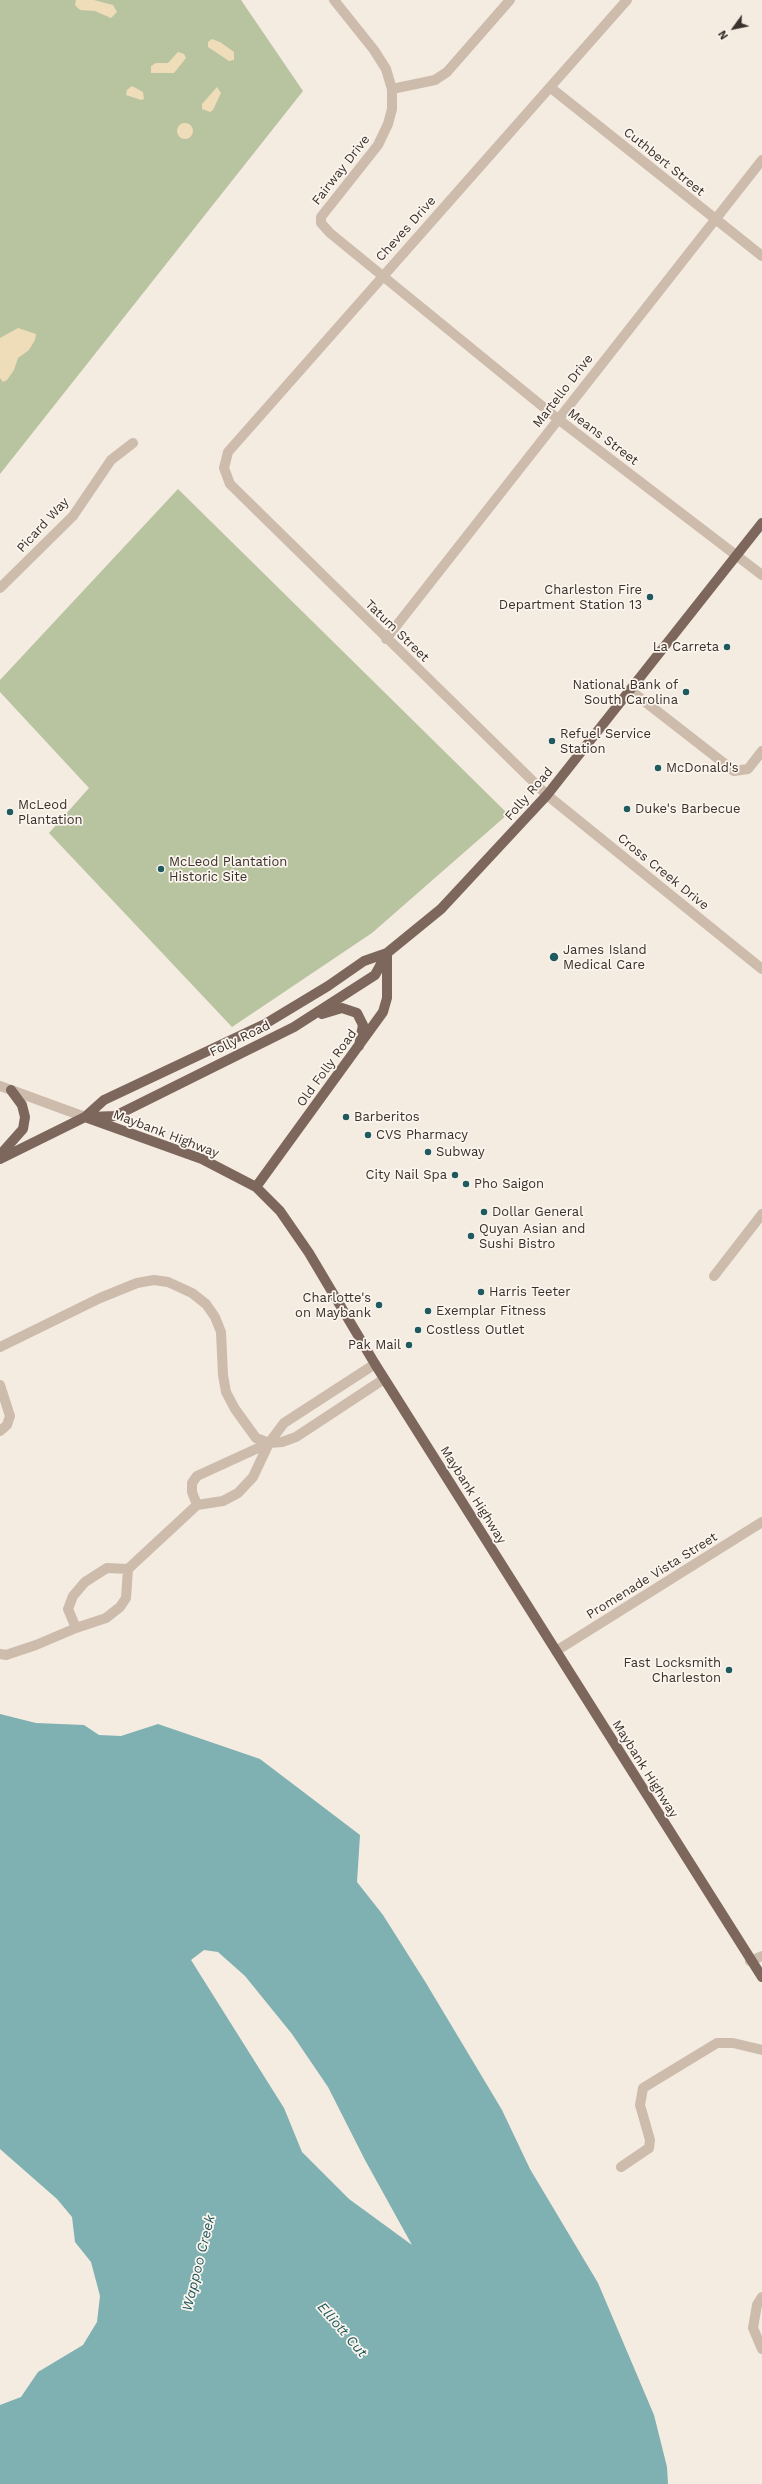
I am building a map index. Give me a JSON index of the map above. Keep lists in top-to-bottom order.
{
  "streets": {
    "main road": ["Folly Road", "Old Folly Road", "Maybank Highway"],
    "street": [
      "Cuthbert Street",
      "Fairway Drive",
      "Cheves Drive",
      "Martello Drive",
      "Means Street",
      "Picard Way",
      "Tatum Street",
      "Cross Creek Drive",
      "Promenade Vista Street"
    ]
  },
  "crossings": [
    ["Cuthbert Street", "Cheves Drive"],
    ["Cuthbert Street", "Martello Drive"],
    ["Fairway Drive", "Cheves Drive"],
    ["Fairway Drive", "Means Street"],
    ["Cheves Drive", "Means Street"],
    ["Cheves Drive", "Tatum Street"],
    ["Martello Drive", "Means Street"],
    ["Martello Drive", "Tatum Street"],
    ["Means Street", "Folly Road"],
    ["Tatum Street", "Folly Road"],
    ["Tatum Street", "Cross Creek Drive"],
    ["Folly Road", "Cross Creek Drive"],
    ["Folly Road", "Old Folly Road"],
    ["Folly Road", "Maybank Highway"],
    ["Old Folly Road", "Maybank Highway"],
    ["Maybank Highway", "Promenade Vista Street"]
  ],
  "water": ["Wappoo Creek", "Elliott Cut"],
  "places": [
    "Charleston Fire Department Station 13",
    "La Carreta",
    "National Bank of South Carolina",
    "Refuel Service Station",
    "McDonald's",
    "Duke's Barbecue",
    "McLeod Plantation",
    "McLeod Plantation Historic Site",
    "James Island Medical Care",
    "Barberitos",
    "CVS Pharmacy",
    "Subway",
    "City Nail Spa",
    "Pho Saigon",
    "Dollar General",
    "Quyan Asian and Sushi Bistro",
    "Harris Teeter",
    "Charlotte's on Maybank",
    "Exemplar Fitness",
    "Costless Outlet",
    "Pak Mail",
    "Fast Locksmith Charleston"
  ],
  "north": "bottom left"
}
